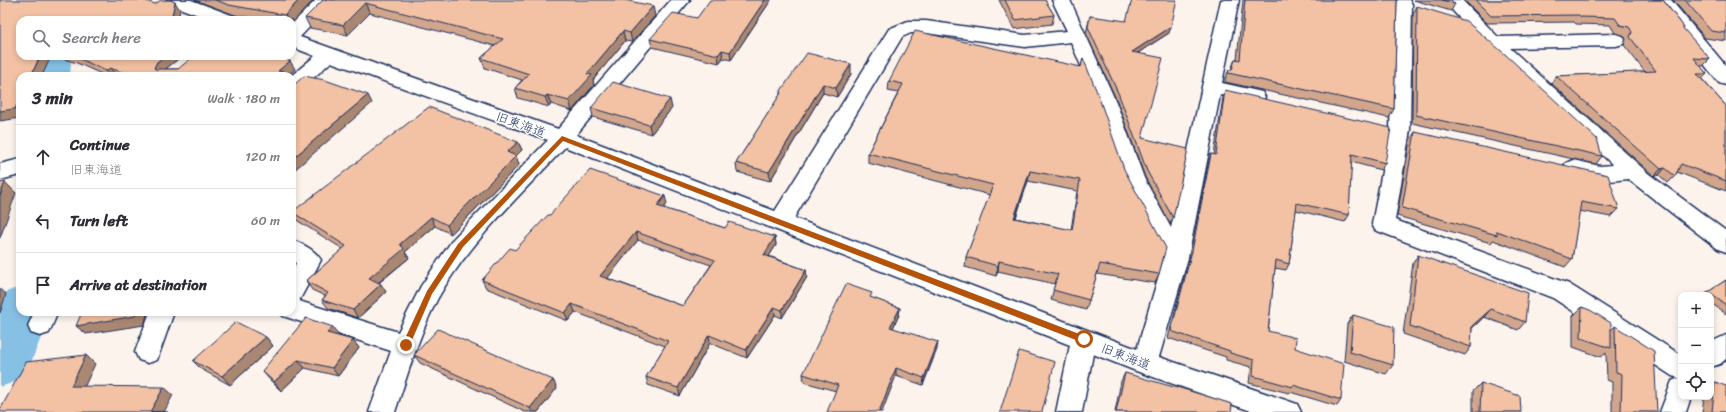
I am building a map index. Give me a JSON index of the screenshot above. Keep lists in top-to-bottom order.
{
  "streets": {
    "street": ["旧東海道"]
  },
  "page": {
    "search": "Search here",
    "heading": ["3 min", "Walk · 180 m"],
    "list": [
      ["Continue", "旧東海道", "120 m"],
      ["Turn left", "60 m"],
      "Arrive at destination"
    ],
    "map_buttons": ["+", "−"]
  }
}
